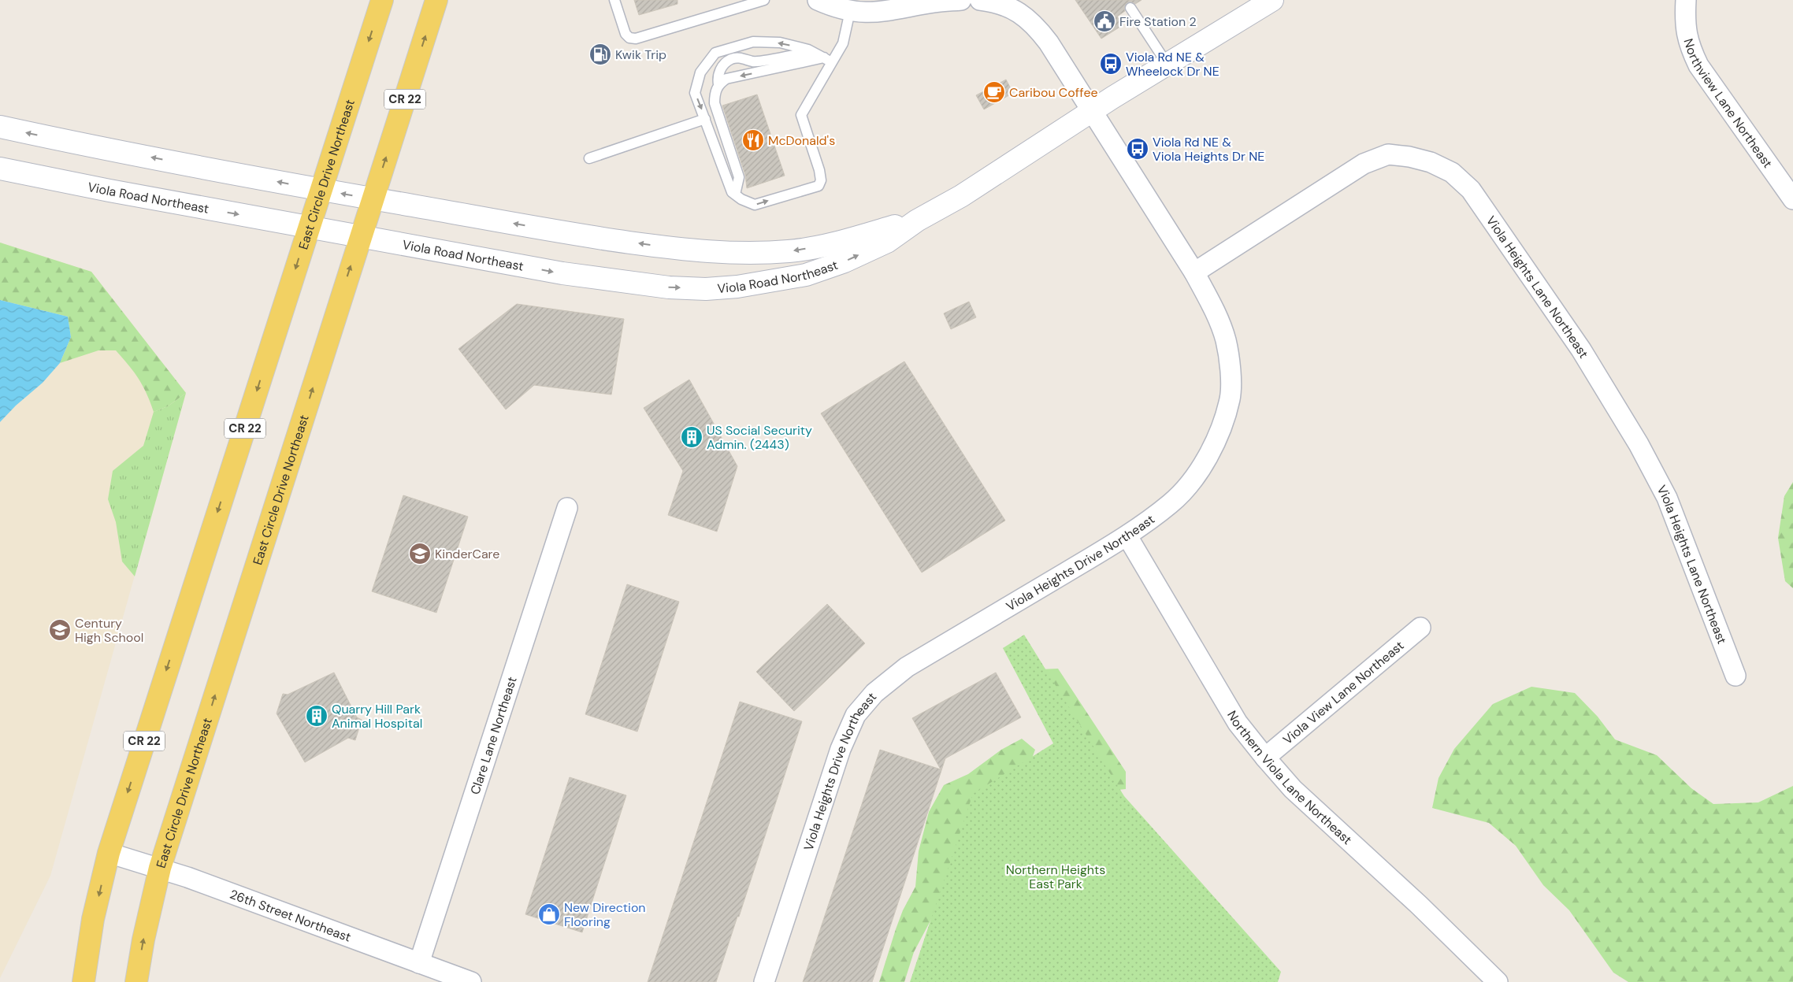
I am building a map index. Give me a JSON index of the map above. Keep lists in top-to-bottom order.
{
  "streets": {
    "main road": ["CR 22", "East Circle Drive Northeast", "Viola Road Northeast"],
    "street": [
      "Northview Lane Northeast",
      "Viola Heights Lane Northeast",
      "Viola Heights Drive Northeast",
      "Viola View Lane Northeast",
      "Clare Lane Northeast",
      "Northern Viola Lane Northeast",
      "26th Street Northeast"
    ]
  },
  "crossings": [
    ["East Circle Drive Northeast", "Viola Road Northeast"],
    ["East Circle Drive Northeast", "26th Street Northeast"],
    ["Viola Road Northeast", "Viola Heights Drive Northeast"],
    ["Viola Heights Lane Northeast", "Viola Heights Drive Northeast"],
    ["Viola Heights Drive Northeast", "Northern Viola Lane Northeast"],
    ["Viola View Lane Northeast", "Northern Viola Lane Northeast"],
    ["Clare Lane Northeast", "26th Street Northeast"]
  ],
  "parks": ["Northern Heights East Park"],
  "places": {
    "public building": ["Fire Station 2"],
    "fuel station": ["Kwik Trip"],
    "bus stop": ["Viola Rd NE & Wheelock Dr NE", "Viola Rd NE & Viola Heights Dr NE"],
    "cafe": ["Caribou Coffee"],
    "restaurant": ["McDonald's"],
    "building": ["US Social Security Admin. (2443)", "Quarry Hill Park Animal Hospital"],
    "school or university": ["KinderCare", "Century High School"],
    "shop": ["New Direction Flooring"]
  }
}
